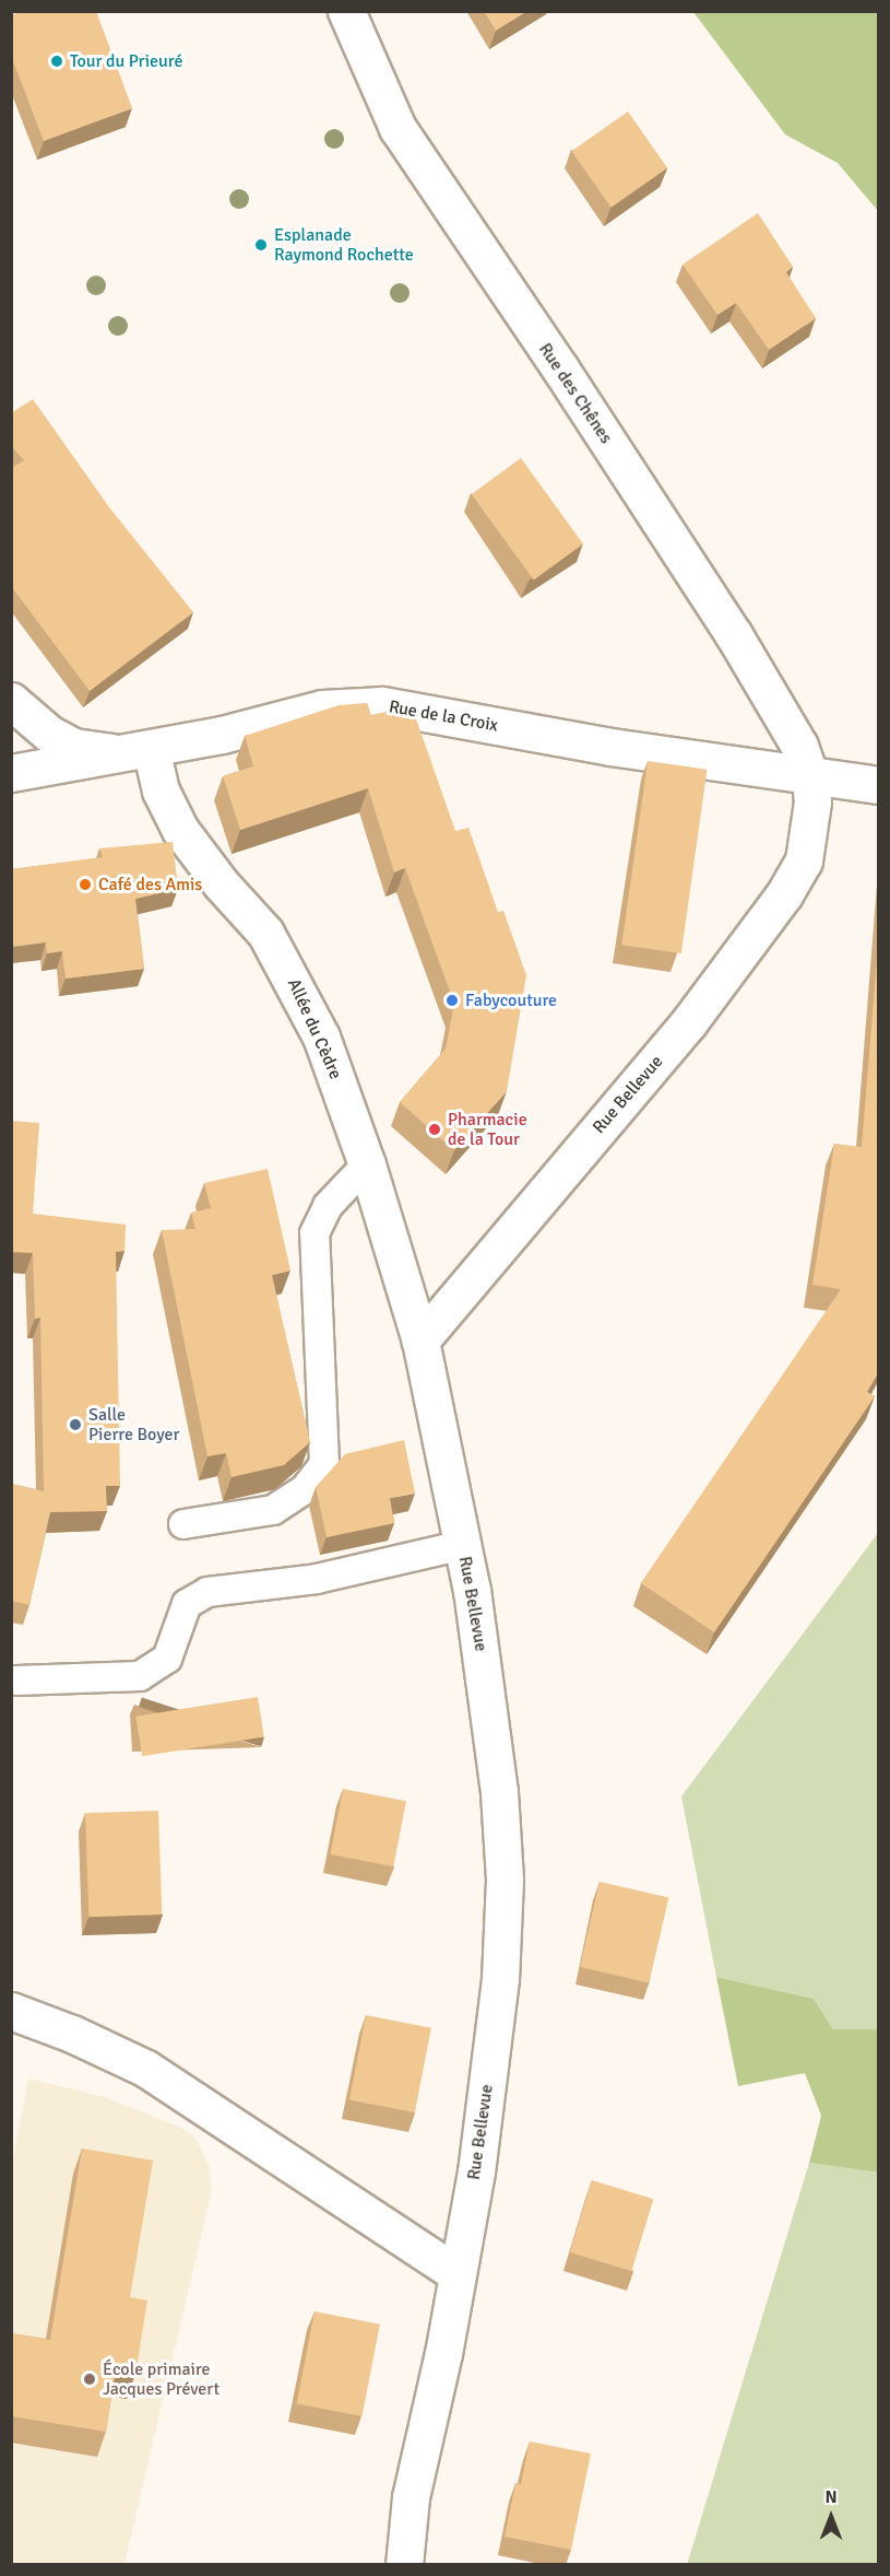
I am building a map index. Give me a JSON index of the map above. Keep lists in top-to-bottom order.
{
  "streets": {
    "street": [
      "Rue des Chênes",
      "Rue de la Croix",
      "Allée du Cèdre",
      "Rue Bellevue"
    ]
  },
  "crossings": [
    ["Rue des Chênes", "Rue de la Croix"],
    ["Rue des Chênes", "Rue Bellevue"],
    ["Rue de la Croix", "Allée du Cèdre"],
    ["Rue de la Croix", "Rue Bellevue"],
    ["Allée du Cèdre", "Rue Bellevue"]
  ],
  "places": [
    "Tour du Prieuré",
    "Esplanade Raymond Rochette",
    "Café des Amis",
    "Fabycouture",
    "Pharmacie de la Tour",
    "Salle Pierre Boyer",
    "École primaire Jacques Prévert"
  ],
  "north": "top"
}
